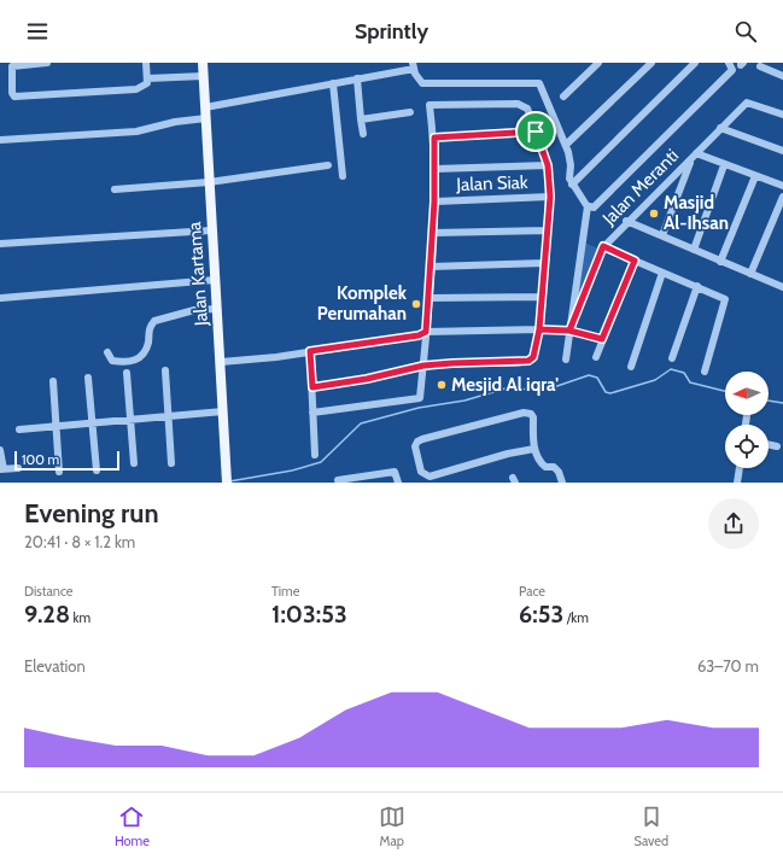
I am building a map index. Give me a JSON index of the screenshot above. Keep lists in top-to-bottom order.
{
  "streets": {
    "main road": ["Jalan Kartama"],
    "street": ["Jalan Siak", "Jalan Meranti"]
  },
  "places": ["Masjid Al-Ihsan", "Komplek Perumahan", "Mesjid Al iqra'"],
  "scale_bar": "100 m",
  "north": "left",
  "page": {
    "header": "Sprintly",
    "scale": "100 m",
    "heading": ["Evening run", "20:41 · 8 × 1.2 km"],
    "stats": [
      ["Distance", "9.28 km"],
      ["Time", "1:03:53"],
      ["Pace", "6:53 /km"]
    ],
    "chart": ["Elevation", "63–70 m"],
    "tabs": ["Home", "Map", "Saved"]
  }
}
